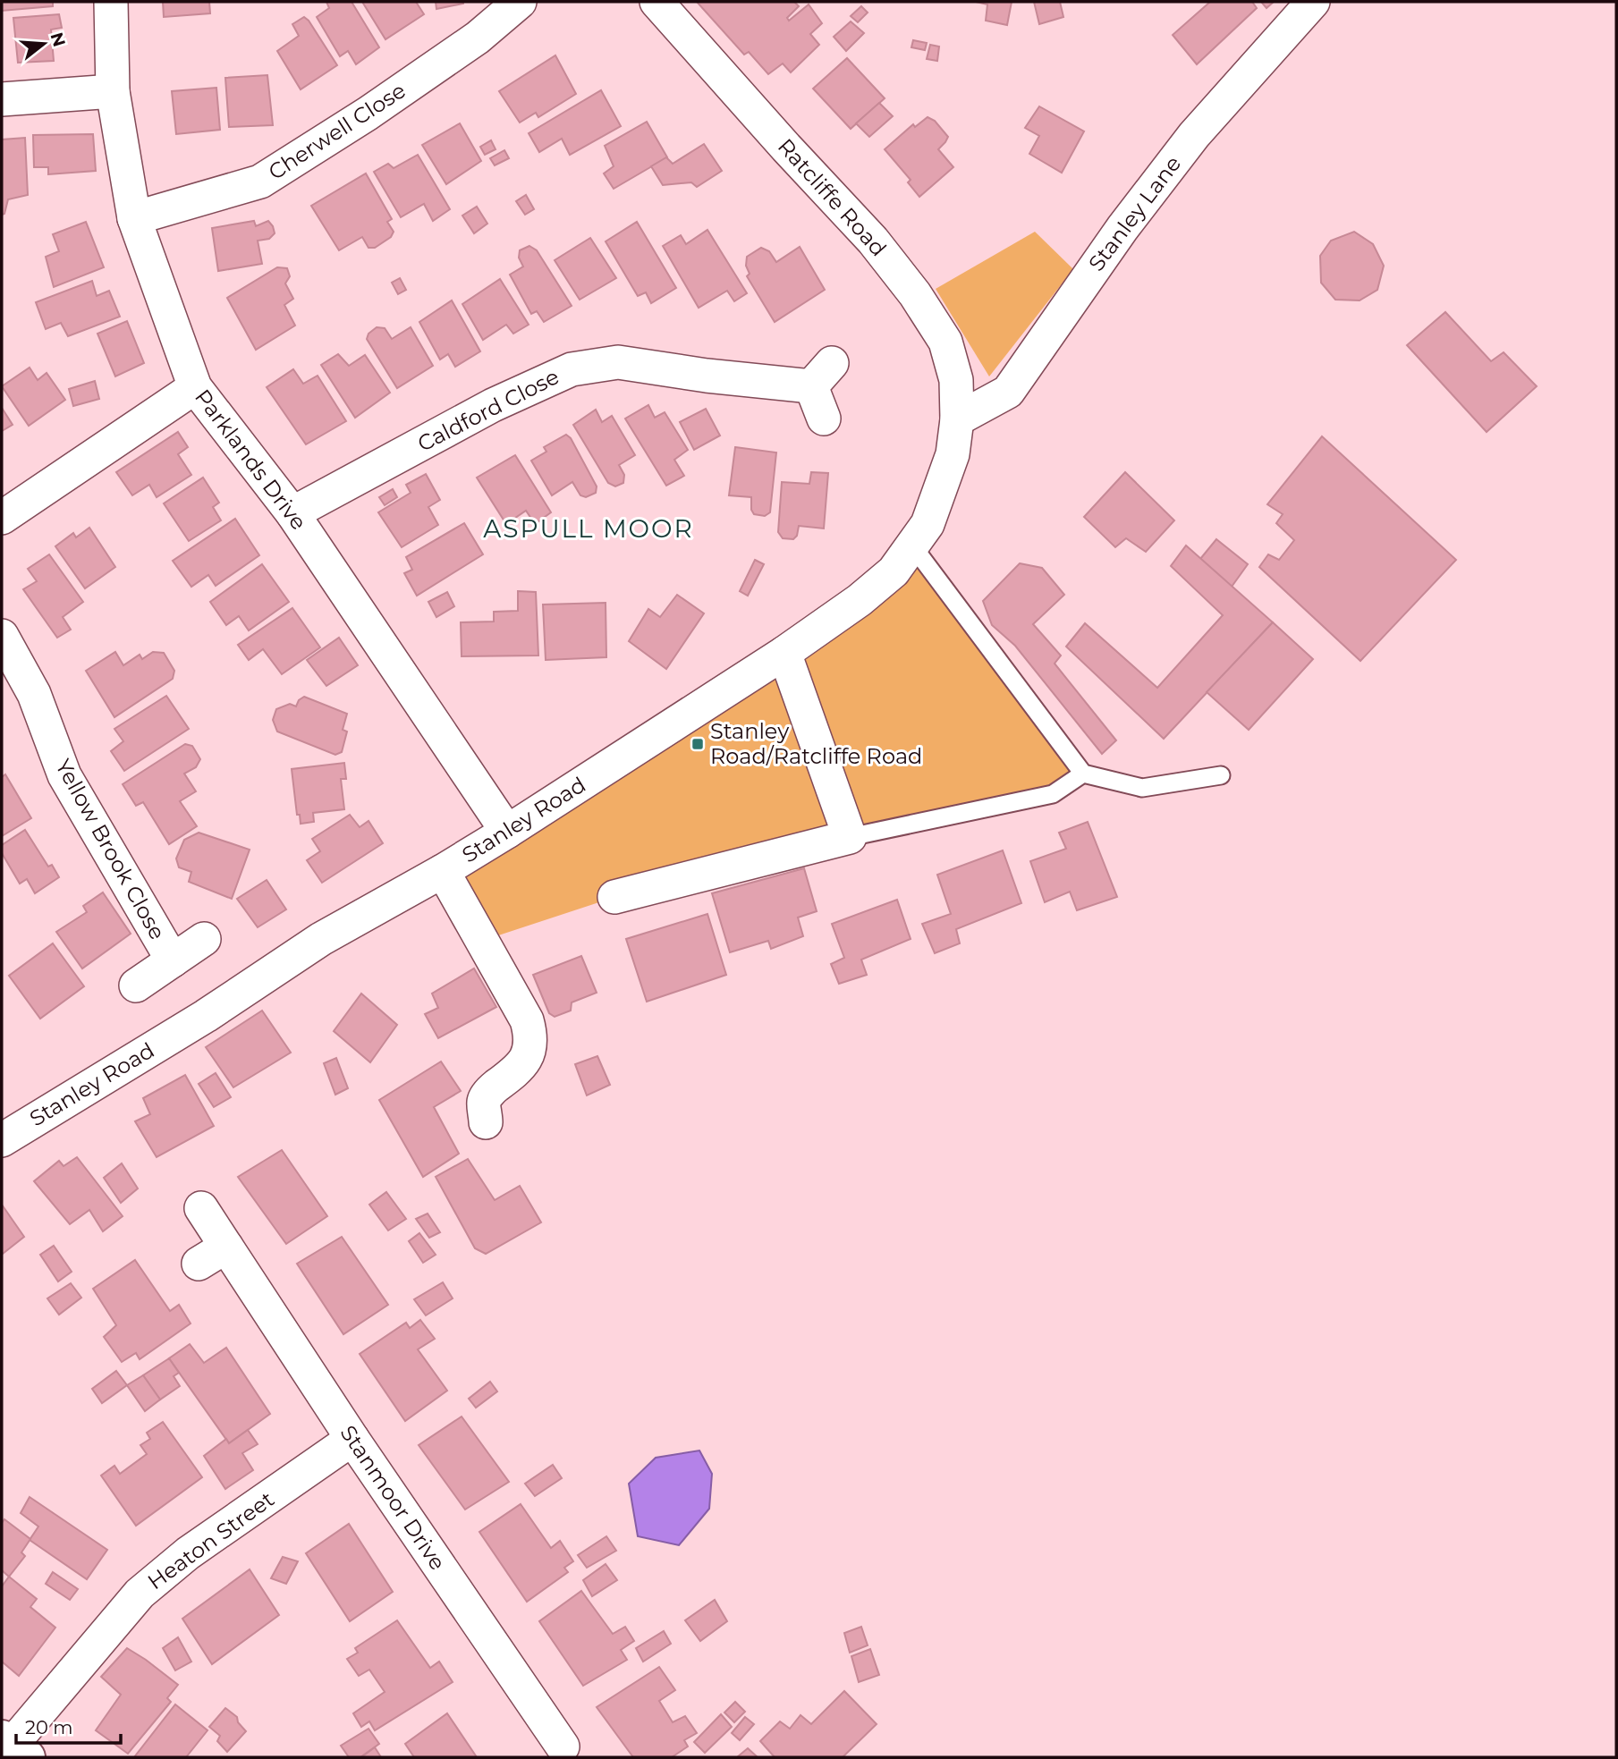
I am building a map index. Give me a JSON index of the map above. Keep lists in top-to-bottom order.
{
  "streets": {
    "street": [
      "Cherwell Close",
      "Ratcliffe Road",
      "Stanley Lane",
      "Caldford Close",
      "Parklands Drive",
      "Stanley Road",
      "Yellow Brook Close",
      "Stanmoor Drive",
      "Heaton Street"
    ]
  },
  "crossings": [
    ["Cherwell Close", "Parklands Drive"],
    ["Ratcliffe Road", "Stanley Lane"],
    ["Ratcliffe Road", "Stanley Road"],
    ["Stanley Lane", "Stanley Road"],
    ["Caldford Close", "Parklands Drive"],
    ["Parklands Drive", "Stanley Road"],
    ["Stanmoor Drive", "Heaton Street"]
  ],
  "districts": ["ASPULL MOOR"],
  "places": {
    "transit": ["Stanley Road/Ratcliffe Road"]
  },
  "scale_bar": "20 m",
  "north": "right"
}
